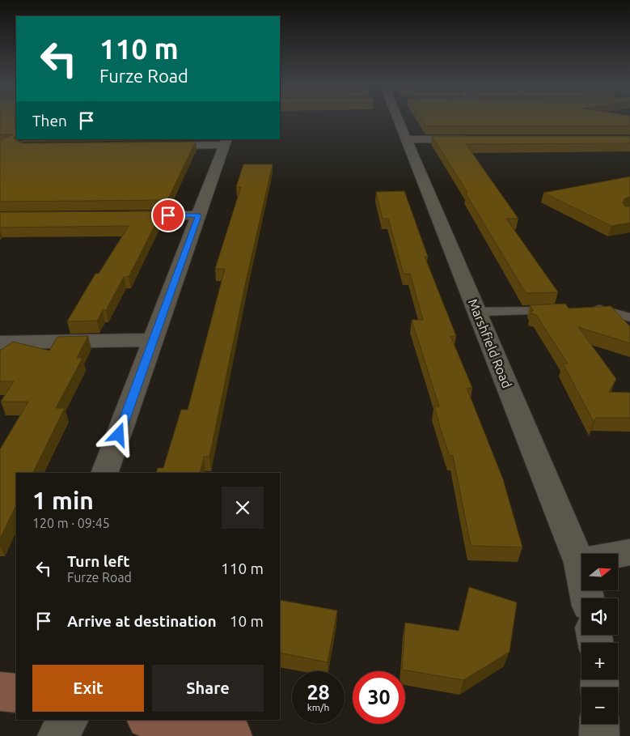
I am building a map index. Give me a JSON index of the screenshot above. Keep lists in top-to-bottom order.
{
  "streets": {
    "street": ["Marshfield Road"]
  },
  "north": "right",
  "page": {
    "turn": ["110 m", "Furze Road"],
    "then": "Then",
    "heading": ["1 min", "120 m · 09:45"],
    "list": [
      {
        "name": "Turn left",
        "note": "Furze Road",
        "value": "110 m"
      },
      {
        "name": "Arrive at destination",
        "value": "10 m"
      }
    ],
    "map_buttons": ["+", "−"],
    "buttons": ["Exit", "Share"],
    "speed": "28 km/h",
    "limit": "30"
  }
}
